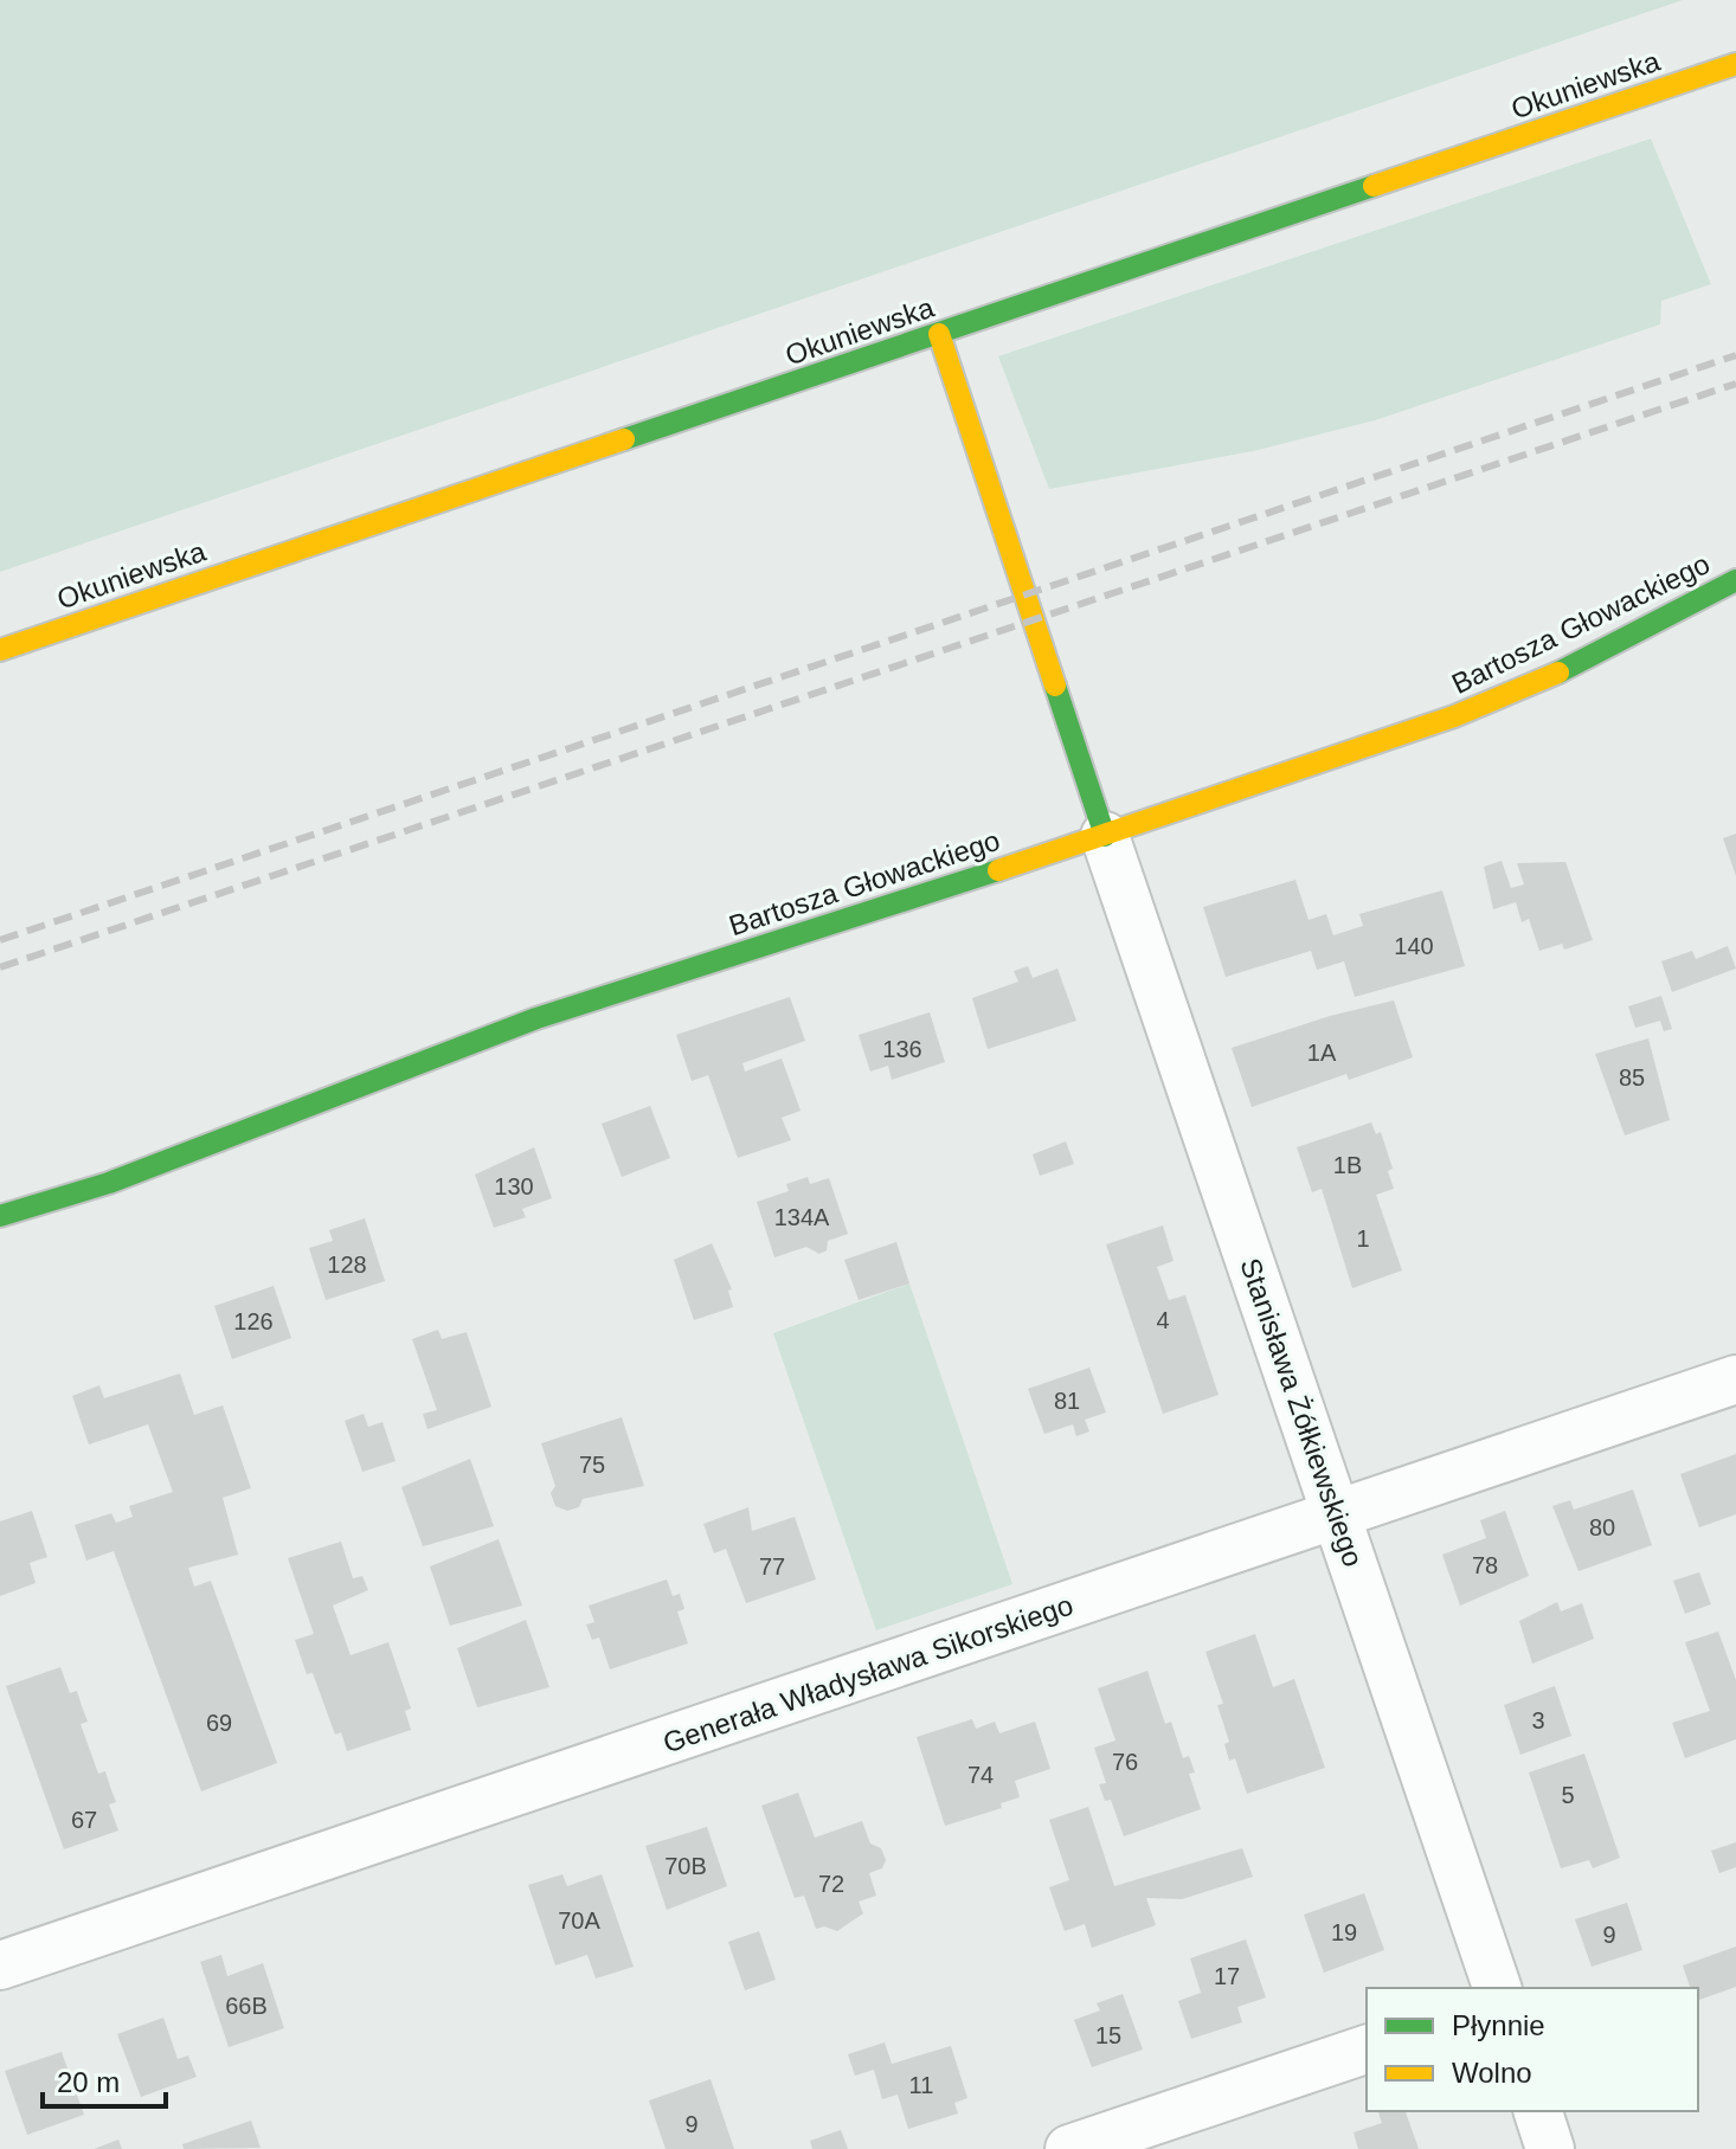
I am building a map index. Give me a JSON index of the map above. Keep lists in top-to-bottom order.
{
  "streets": {
    "street": [
      "Okuniewska",
      "Bartosza Głowackiego",
      "Stanisława Żółkiewskiego",
      "Generała Władysława Sikorskiego"
    ]
  },
  "crossings": [
    ["Bartosza Głowackiego", "Stanisława Żółkiewskiego"],
    ["Stanisława Żółkiewskiego", "Generała Władysława Sikorskiego"]
  ],
  "house_numbers": [
    "140",
    "136",
    "1A",
    "85",
    "1B",
    "130",
    "134A",
    "1",
    "128",
    "4",
    "126",
    "81",
    "75",
    "80",
    "78",
    "77",
    "3",
    "69",
    "76",
    "74",
    "5",
    "67",
    "70B",
    "72",
    "70A",
    "19",
    "9",
    "17",
    "66B",
    "15",
    "11",
    "9"
  ],
  "legend": ["Płynnie", "Wolno"],
  "scale_bar": "20 m"
}
